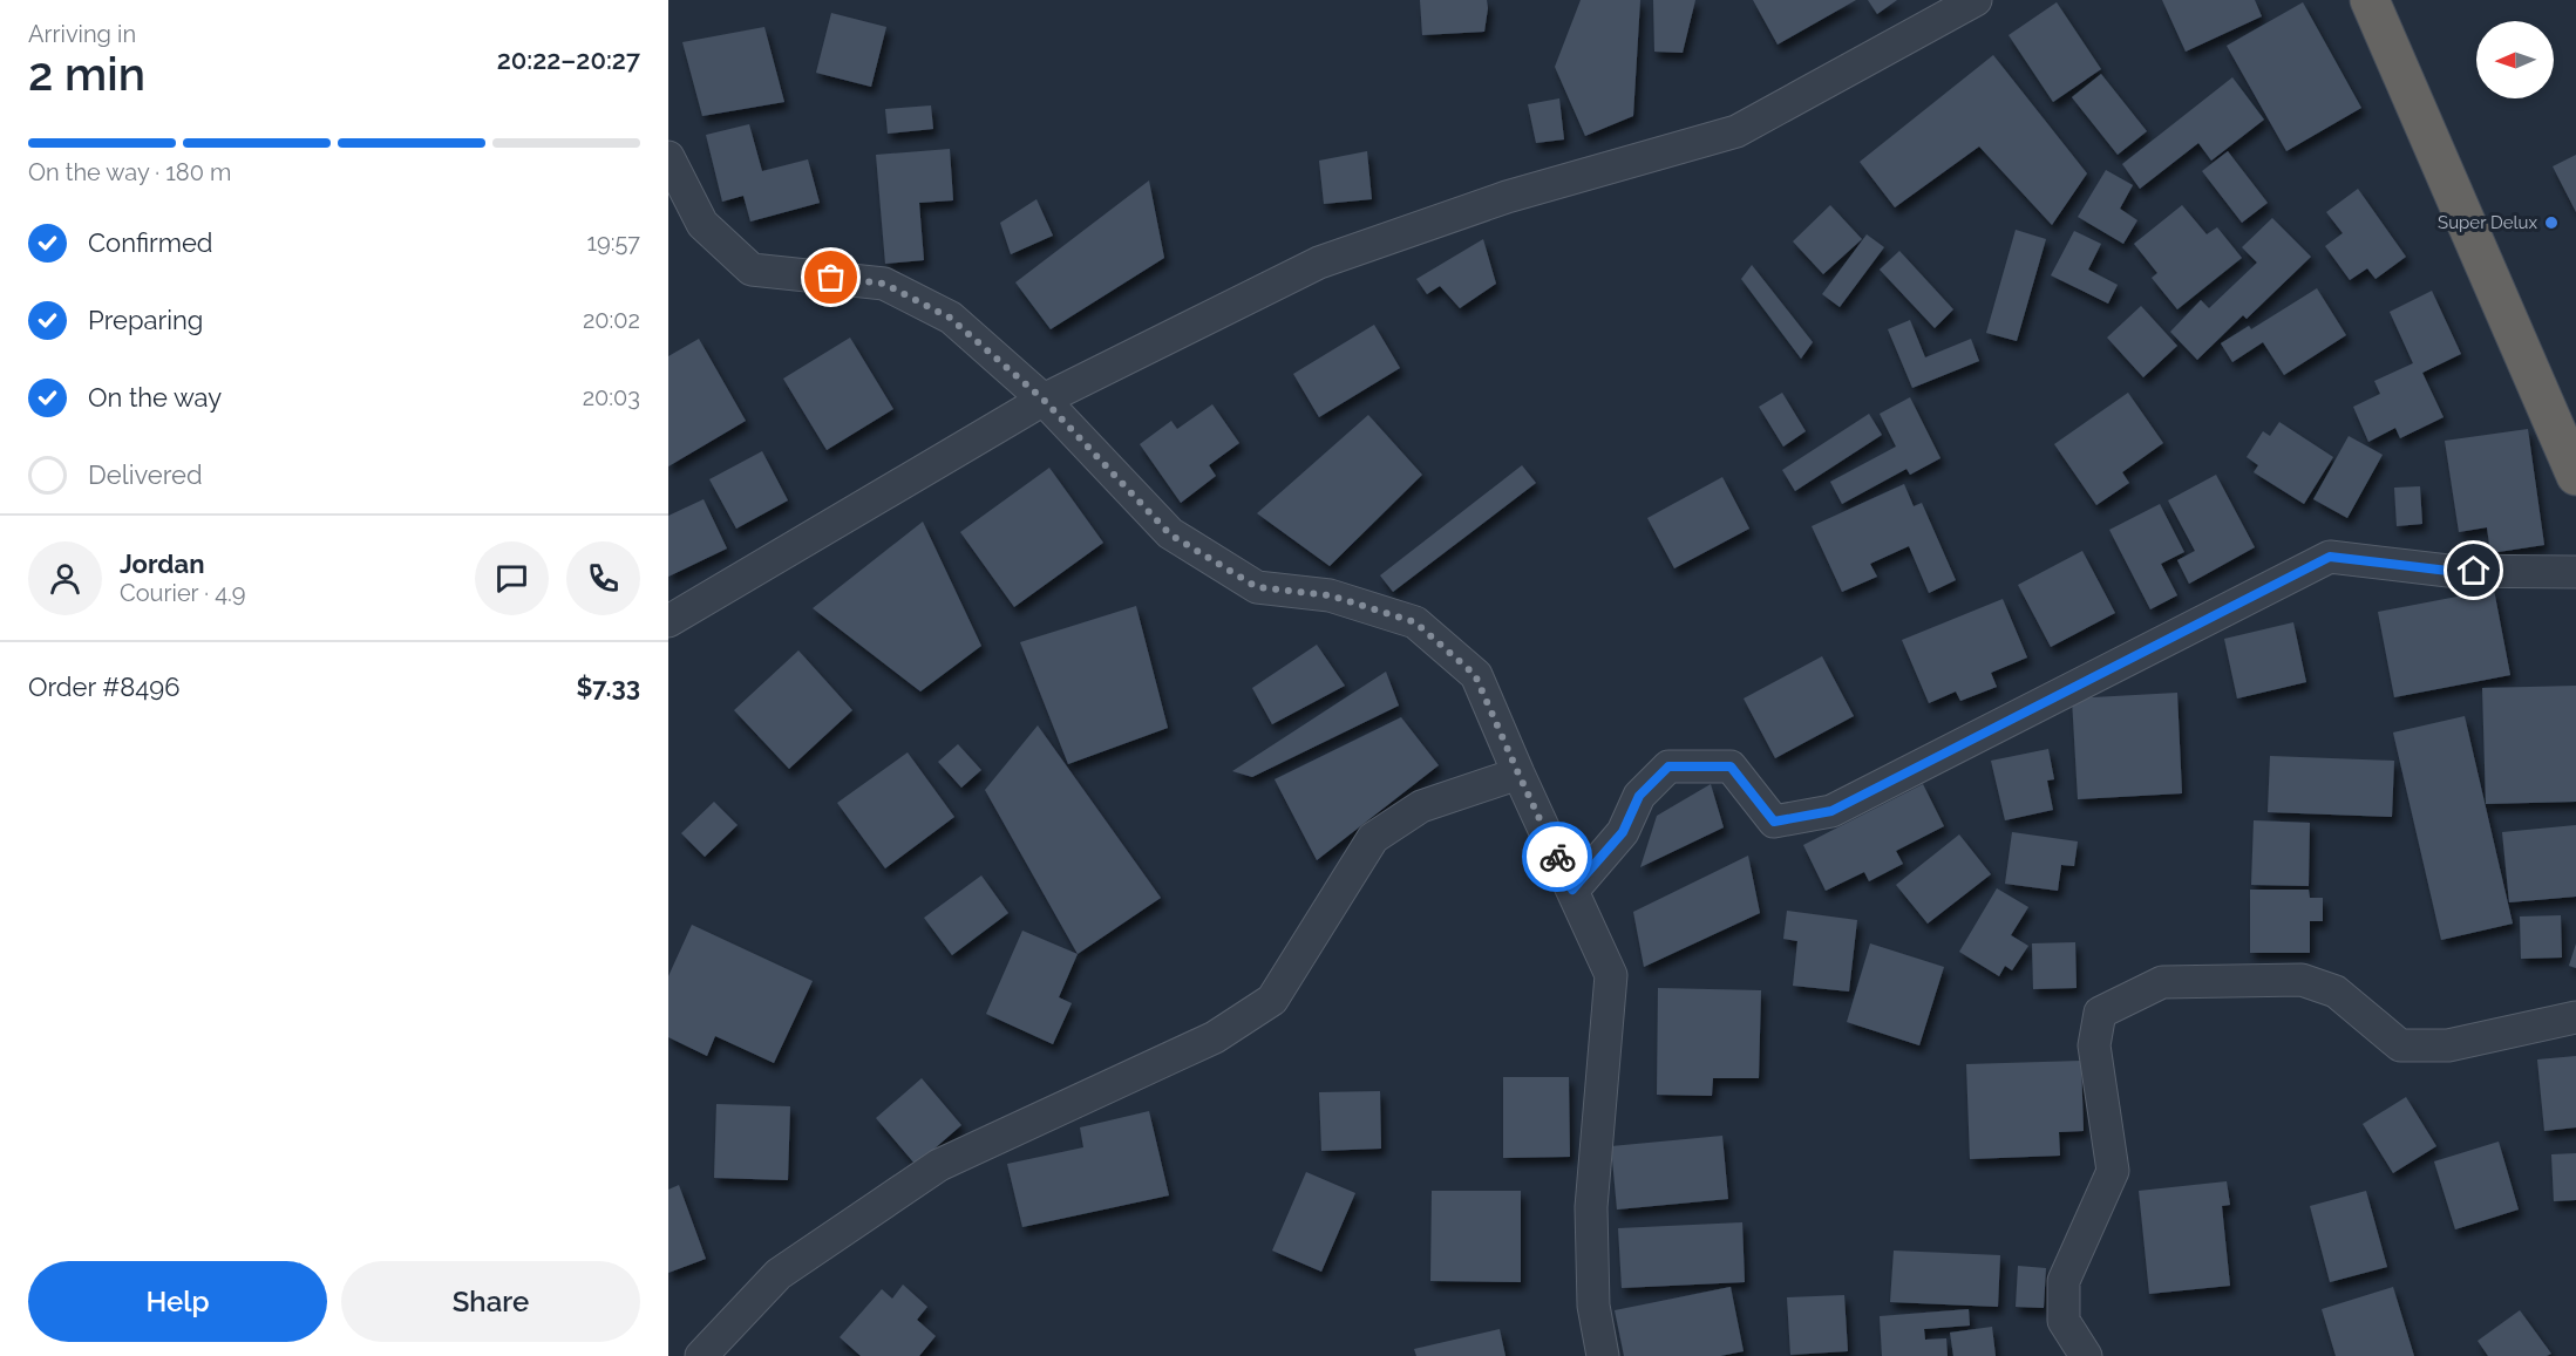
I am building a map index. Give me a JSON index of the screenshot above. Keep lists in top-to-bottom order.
{
  "places": ["Super Delux"],
  "north": "left",
  "page": {
    "heading": ["2 min", "Arriving in", "20:22–20:27"],
    "panel": [
      "Jordan",
      "Courier · 4.9",
      "Order #8496",
      "$7.33"
    ],
    "bar": "On the way · 180 m",
    "list": [
      ["Confirmed", "19:57"],
      ["Preparing", "20:02"],
      ["On the way", "20:03"],
      "Delivered"
    ],
    "buttons": ["Help", "Share"]
  }
}
